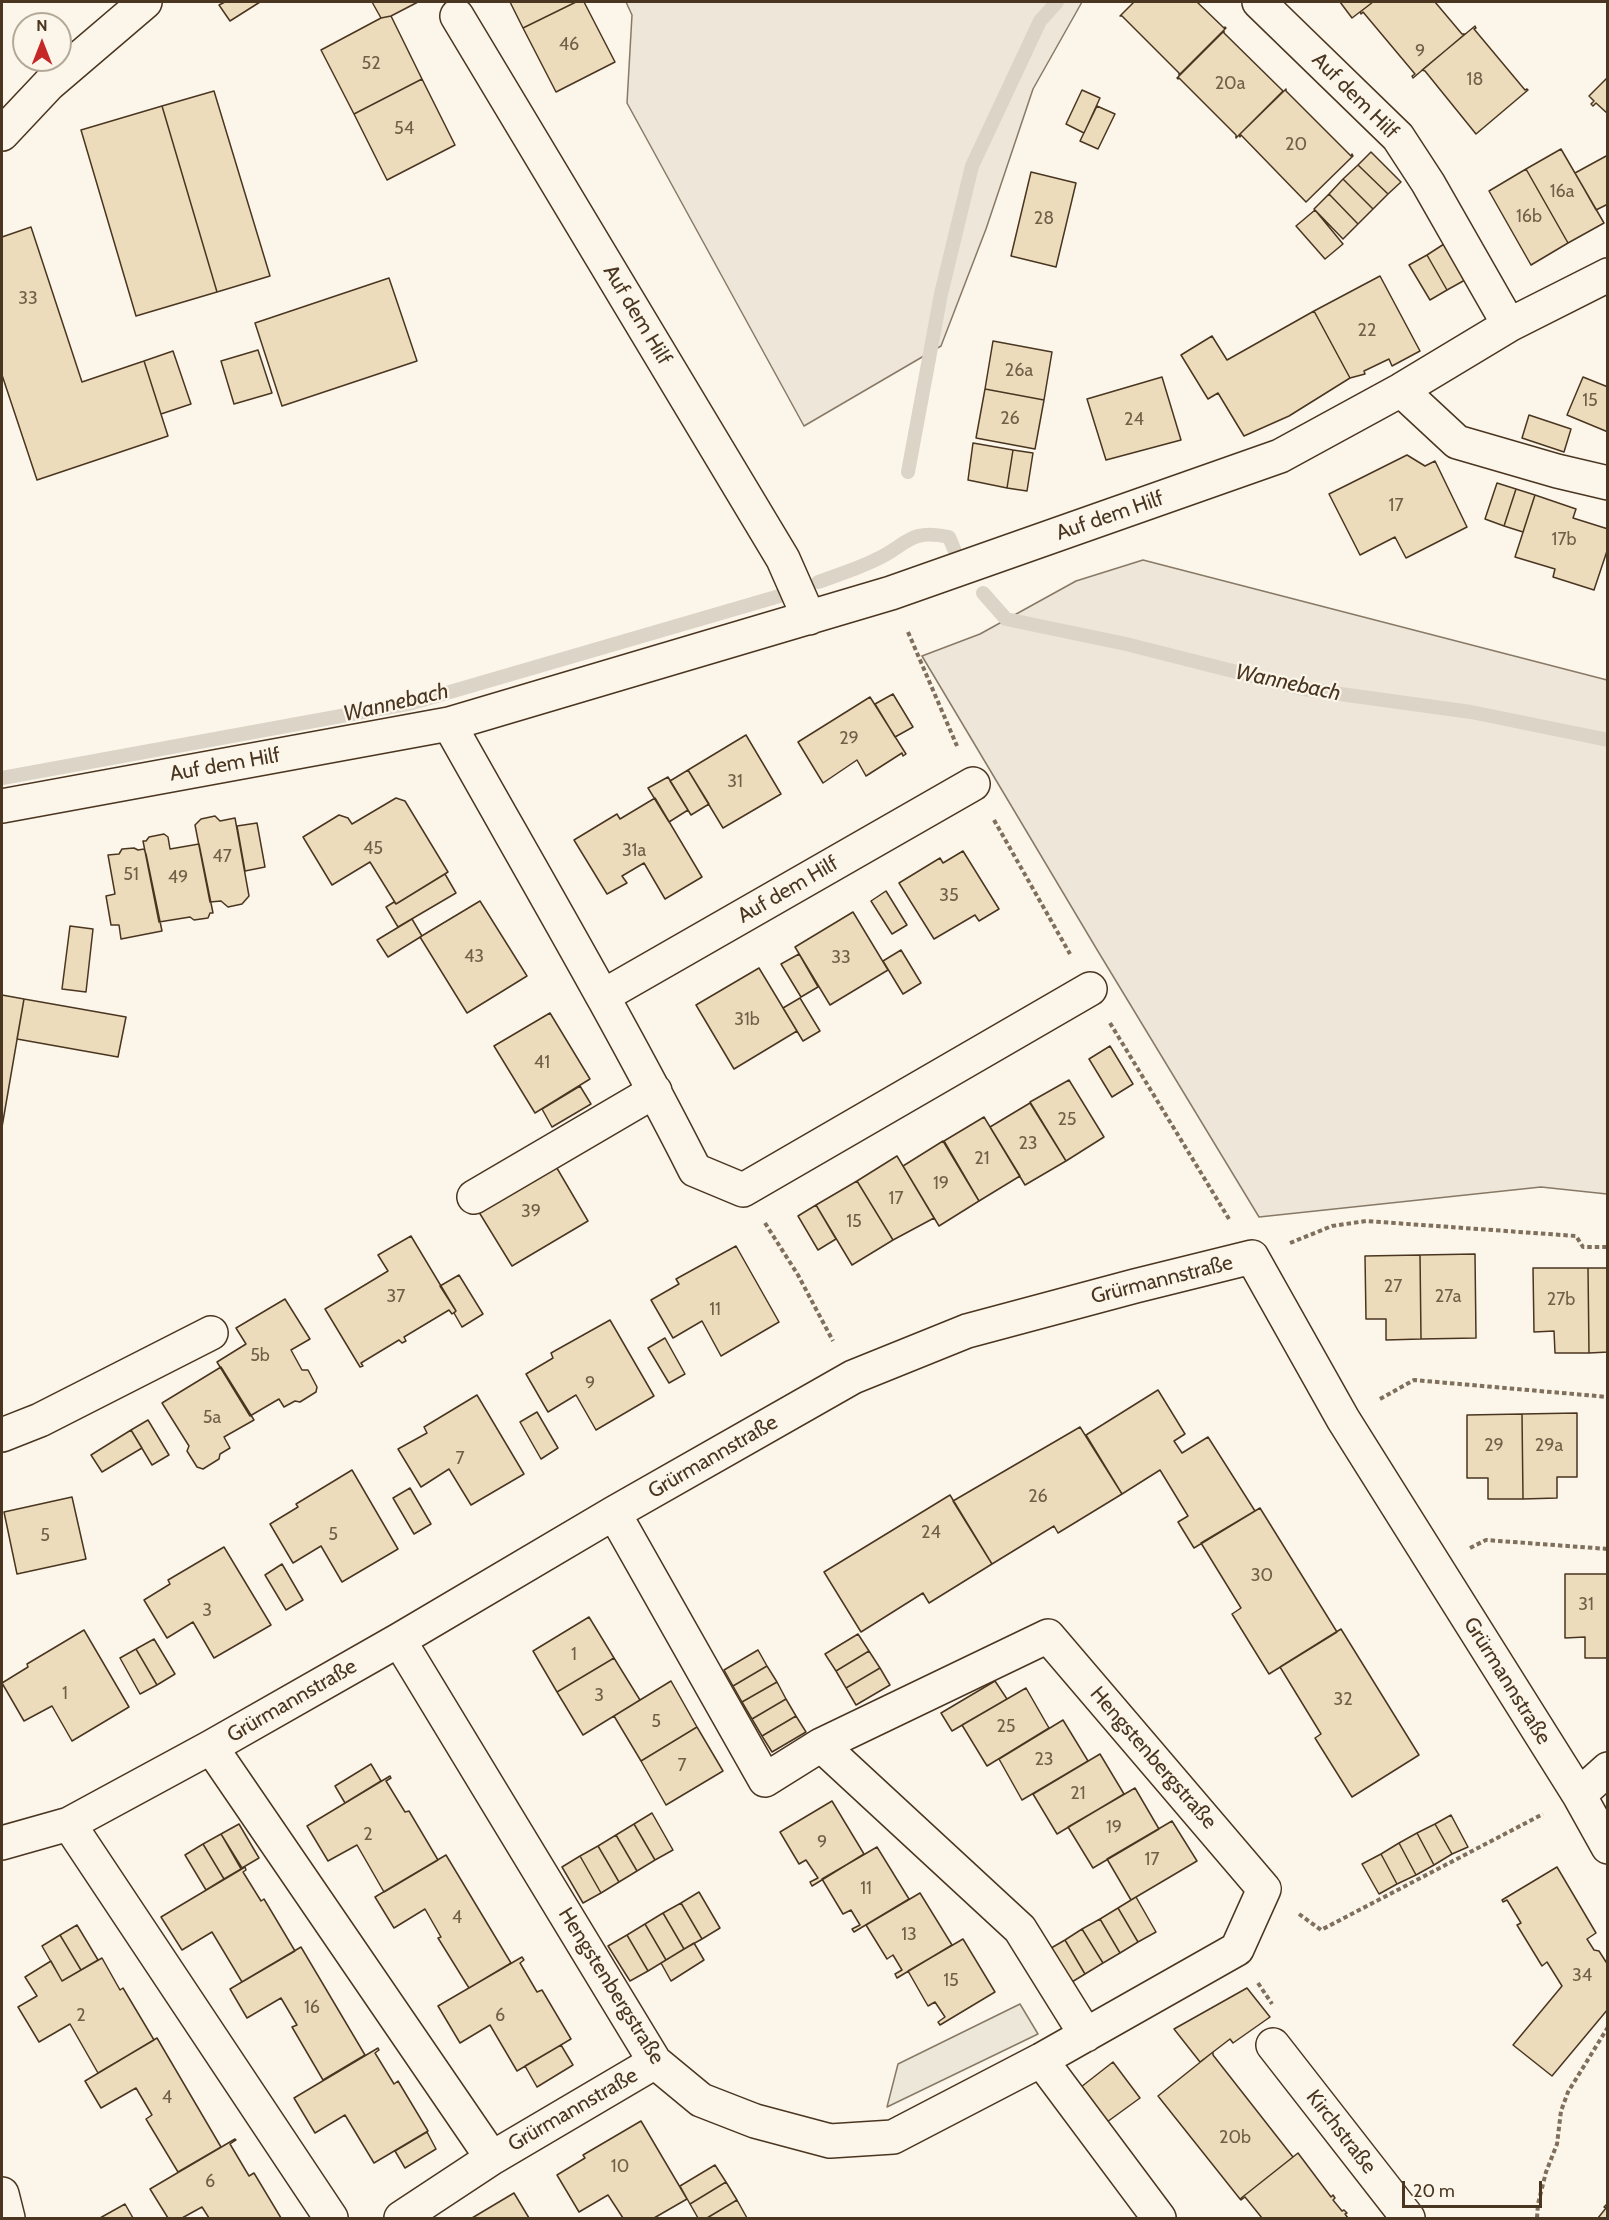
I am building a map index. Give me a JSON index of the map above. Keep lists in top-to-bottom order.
{
  "streets": {
    "street": [
      "Auf dem Hilf",
      "Grürmannstraße",
      "Hengstenbergstraße",
      "Kirchstraße"
    ]
  },
  "crossings": [
    ["Grürmannstraße", "Hengstenbergstraße"]
  ],
  "water": ["Wannebach"],
  "house_numbers": [
    "46",
    "9",
    "52",
    "18",
    "20a",
    "54",
    "20",
    "16a",
    "16b",
    "28",
    "33",
    "22",
    "26a",
    "15",
    "26",
    "24",
    "17",
    "17b",
    "29",
    "31",
    "45",
    "31a",
    "47",
    "51",
    "49",
    "35",
    "43",
    "33",
    "31b",
    "41",
    "25",
    "23",
    "21",
    "19",
    "17",
    "39",
    "15",
    "27",
    "37",
    "27a",
    "27b",
    "11",
    "5b",
    "9",
    "5a",
    "29",
    "29a",
    "7",
    "26",
    "24",
    "5",
    "5",
    "30",
    "31",
    "3",
    "1",
    "1",
    "3",
    "32",
    "5",
    "25",
    "23",
    "7",
    "21",
    "19",
    "2",
    "9",
    "17",
    "11",
    "4",
    "13",
    "34",
    "15",
    "16",
    "2",
    "6",
    "4",
    "20b",
    "10",
    "6"
  ],
  "scale_bar": "20 m",
  "north": "top"
}
